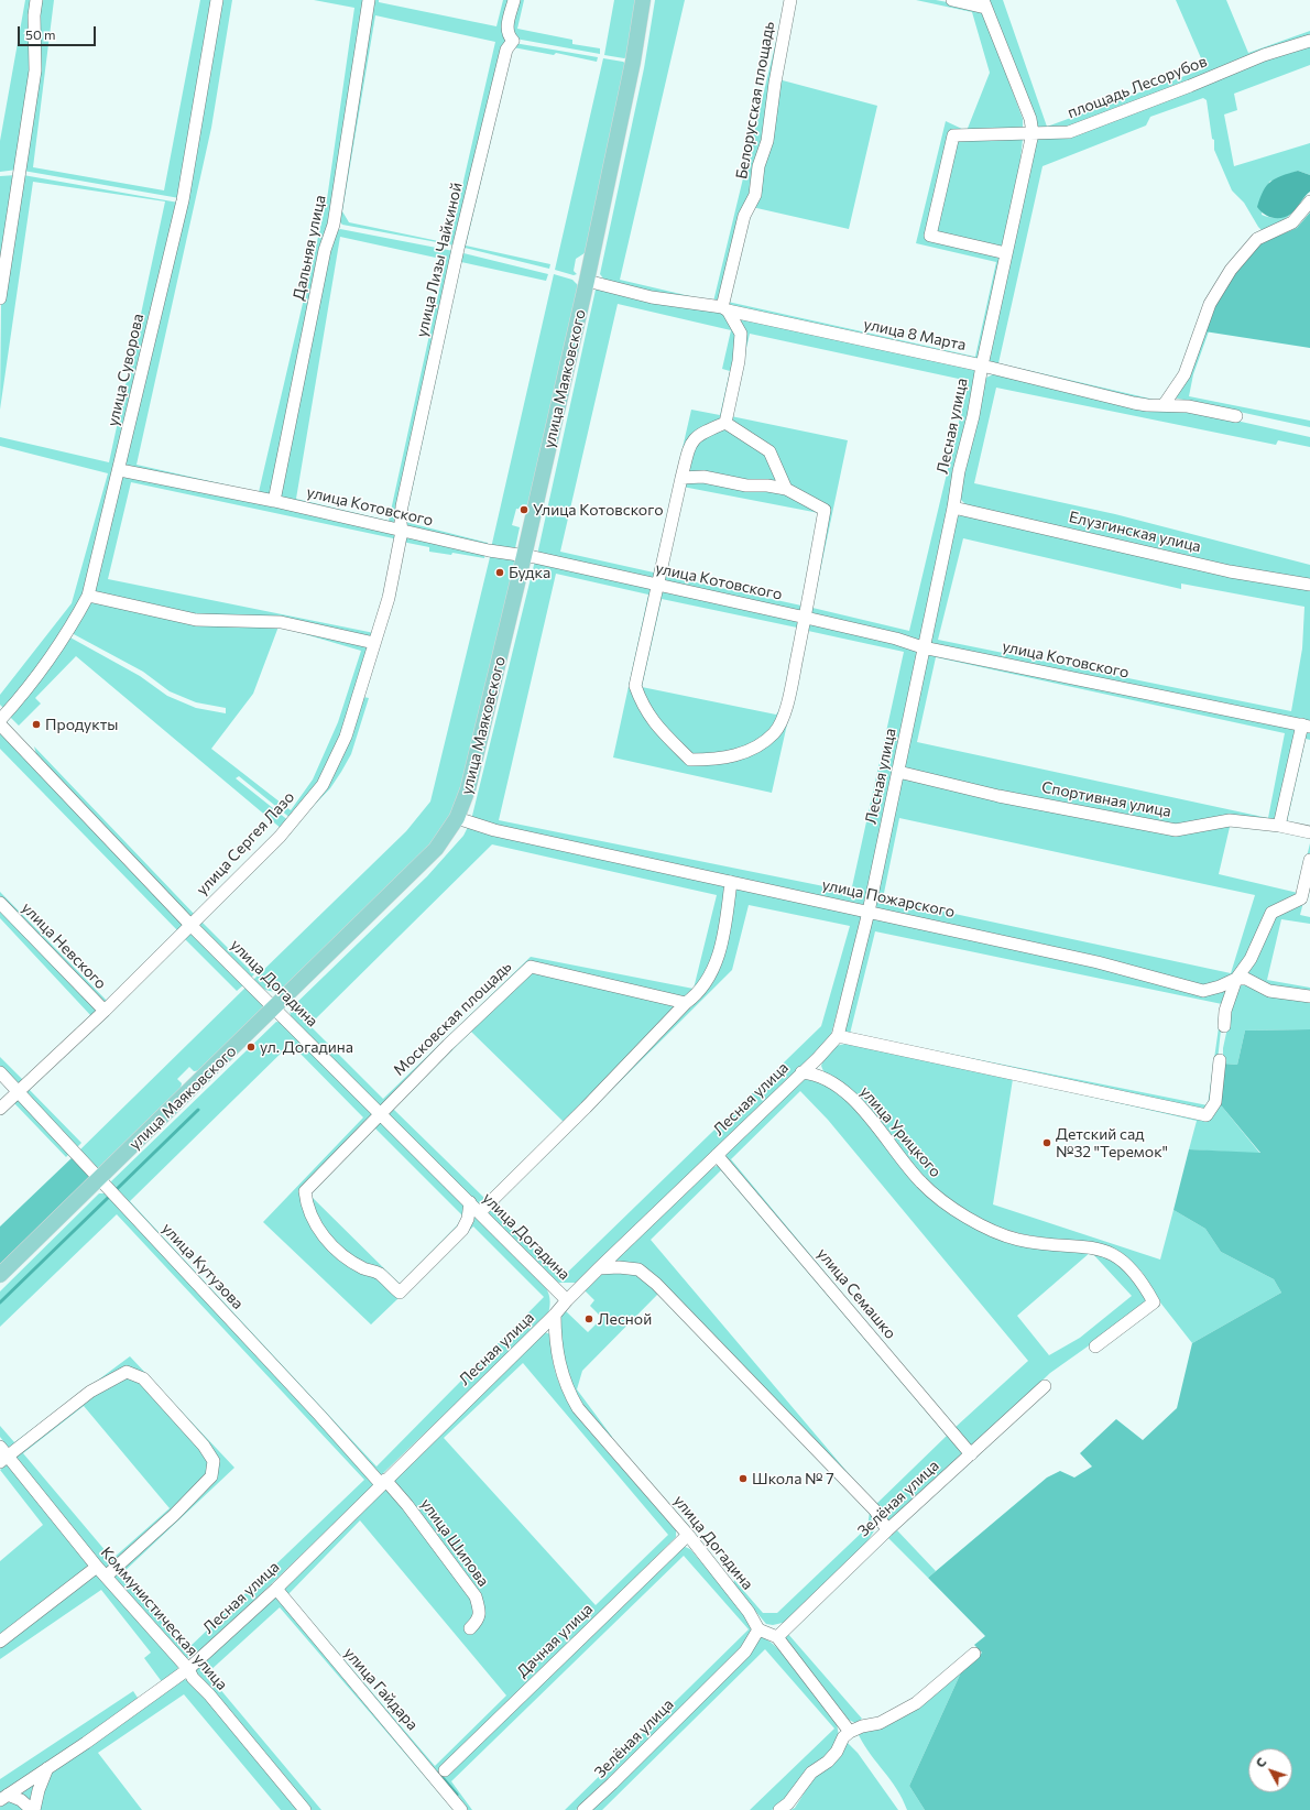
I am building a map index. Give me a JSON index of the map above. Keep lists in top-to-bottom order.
{
  "streets": {
    "main road": ["улица Маяковского"],
    "street": [
      "площадь Лесорубов",
      "Белорусская площадь",
      "Дальняя улица",
      "улица Лизы Чайкиной",
      "улица 8 Марта",
      "улица Суворова",
      "Лесная улица",
      "улица Котовского",
      "Елузгинская улица",
      "Спортивная улица",
      "улица Сергея Лазо",
      "улица Пожарского",
      "улица Невского",
      "улица Догадина",
      "Московская площадь",
      "улица Урицкого",
      "улица Кутузова",
      "улица Семашко",
      "Зелёная улица",
      "улица Шипова",
      "Коммунистическая улица",
      "Дачная улица",
      "улица Гайдара"
    ]
  },
  "crossings": [
    ["площадь Лесорубов", "Лесная улица"],
    ["Белорусская площадь", "улица 8 Марта"],
    ["Дальняя улица", "улица Котовского"],
    ["улица Лизы Чайкиной", "улица Котовского"],
    ["улица Лизы Чайкиной", "улица Сергея Лазо"],
    ["улица 8 Марта", "улица Маяковского"],
    ["улица 8 Марта", "Лесная улица"],
    ["улица Суворова", "улица Котовского"],
    ["улица Маяковского", "улица Котовского"],
    ["улица Маяковского", "улица Пожарского"],
    ["улица Маяковского", "улица Догадина"],
    ["улица Маяковского", "улица Кутузова"],
    ["Лесная улица", "улица Котовского"],
    ["Лесная улица", "Елузгинская улица"],
    ["Лесная улица", "Спортивная улица"],
    ["Лесная улица", "улица Пожарского"],
    ["Лесная улица", "улица Догадина"],
    ["Лесная улица", "улица Кутузова"],
    ["Лесная улица", "улица Семашко"],
    ["Лесная улица", "улица Шипова"],
    ["Лесная улица", "Коммунистическая улица"],
    ["Лесная улица", "улица Гайдара"],
    ["улица Котовского", "улица Сергея Лазо"],
    ["улица Сергея Лазо", "улица Невского"],
    ["улица Сергея Лазо", "улица Догадина"],
    ["улица Сергея Лазо", "улица Кутузова"],
    ["улица Догадина", "Московская площадь"],
    ["улица Догадина", "Зелёная улица"],
    ["улица Догадина", "Дачная улица"],
    ["улица Кутузова", "улица Шипова"],
    ["улица Семашко", "Зелёная улица"]
  ],
  "places": [
    "Улица Котовского",
    "Будка",
    "Продукты",
    "ул. Догадина",
    "Детский сад №32 \"Теремок\"",
    "Лесной",
    "Школа № 7"
  ],
  "scale_bar": "50 m",
  "north": "top left"
}
